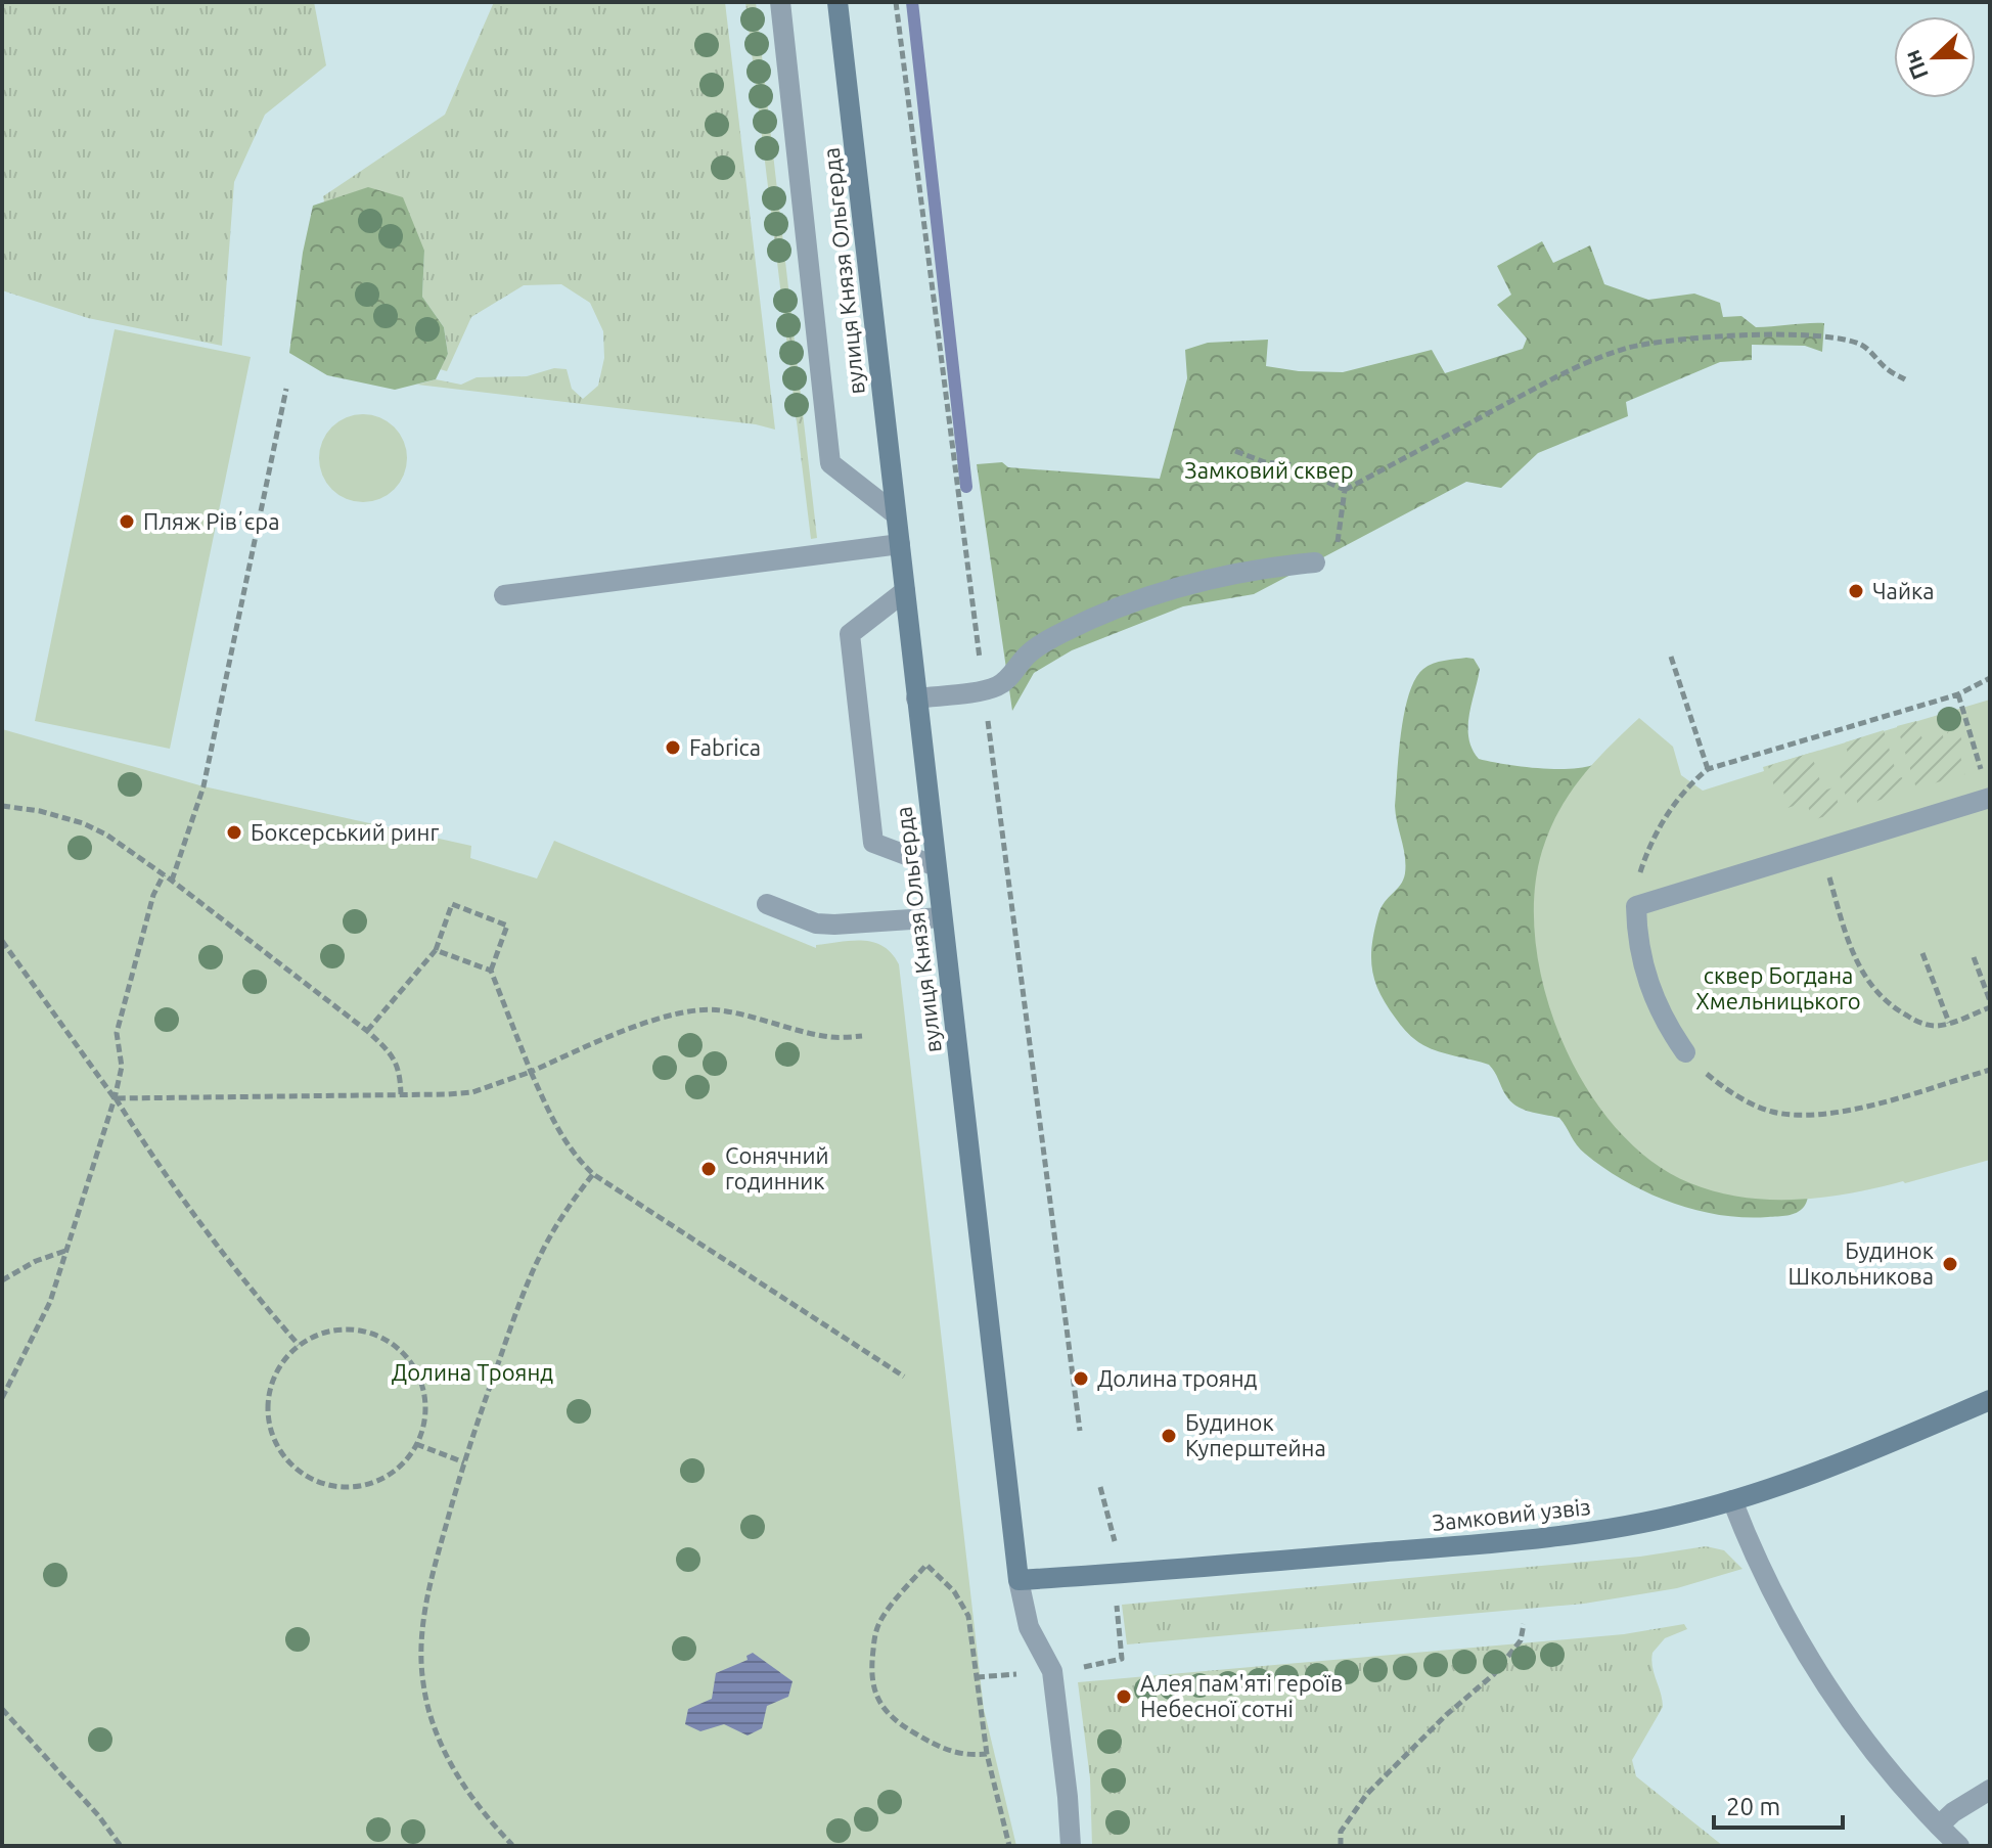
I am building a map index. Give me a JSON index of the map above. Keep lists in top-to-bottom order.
{
  "streets": {
    "main road": ["вулиця Князя Ольгерда", "Замковий узвіз"]
  },
  "crossings": [
    ["вулиця Князя Ольгерда", "Замковий узвіз"]
  ],
  "parks": ["Замковий сквер", "сквер Богдана Хмельницького", "Долина Троянд"],
  "places": [
    "Пляж Рівʼєра",
    "Чайка",
    "Fabrica",
    "Боксерський ринг",
    "Сонячний годинник",
    "Будинок Школьникова",
    "Долина троянд",
    "Будинок Куперштейна",
    "Алея пам'яті героїв Небесної сотні"
  ],
  "scale_bar": "20 m",
  "north": "left"
}
